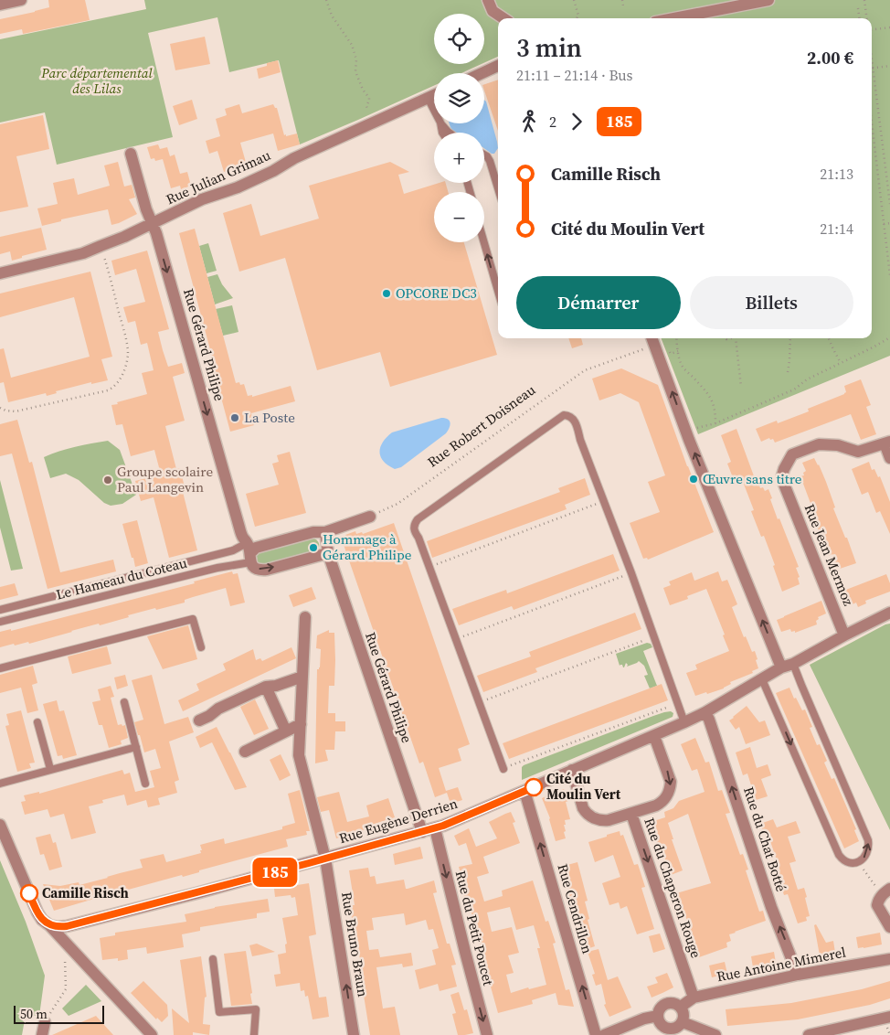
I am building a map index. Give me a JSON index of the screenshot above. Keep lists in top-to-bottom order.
{
  "streets": {
    "street": [
      "Rue Julian Grimau",
      "Rue Gérard Philipe",
      "Rue Jean Mermoz",
      "Rue Eugène Derrien",
      "Rue du Chat Botté",
      "Rue du Chaperon Rouge",
      "Rue Cendrillon",
      "Rue du Petit Poucet",
      "Rue Bruno Braun",
      "Rue Antoine Mimerel"
    ],
    "lane": ["Le Hameau du Coteau"],
    "path": ["Rue Robert Doisneau"]
  },
  "crossings": [
    ["Rue Julian Grimau", "Rue Gérard Philipe"],
    ["Rue Gérard Philipe", "Le Hameau du Coteau"],
    ["Rue Gérard Philipe", "Rue Eugène Derrien"],
    ["Rue Jean Mermoz", "Rue Eugène Derrien"],
    ["Rue Eugène Derrien", "Rue du Chat Botté"],
    ["Rue Eugène Derrien", "Rue Cendrillon"],
    ["Rue Eugène Derrien", "Rue du Petit Poucet"],
    ["Rue Eugène Derrien", "Rue Bruno Braun"],
    ["Rue du Chat Botté", "Rue Antoine Mimerel"],
    ["Rue du Chaperon Rouge", "Rue Antoine Mimerel"]
  ],
  "one_way": [
    "Rue Gérard Philipe",
    "Rue du Chat Botté",
    "Rue du Chaperon Rouge",
    "Rue Cendrillon",
    "Rue du Petit Poucet",
    "Rue Bruno Braun"
  ],
  "parks": ["Parc départemental des Lilas"],
  "places": [
    "OPCORE DC3",
    "La Poste",
    "Œuvre sans titre",
    "Groupe scolaire Paul Langevin",
    "Hommage à Gérard Philipe",
    "Cité du Moulin Vert",
    "Camille Risch"
  ],
  "lines": ["bus line 185"],
  "scale_bar": "50 m",
  "page": {
    "on_map": "185",
    "map_buttons": ["+", "−"],
    "heading": ["3 min", "21:11 – 21:14 · Bus", "2.00 €"],
    "legs": ["2", "185"],
    "list": [
      {
        "name": "Camille Risch",
        "value": "21:13"
      },
      {
        "name": "Cité du Moulin Vert",
        "value": "21:14"
      }
    ],
    "buttons": ["Démarrer", "Billets"],
    "scale": "50 m"
  }
}
